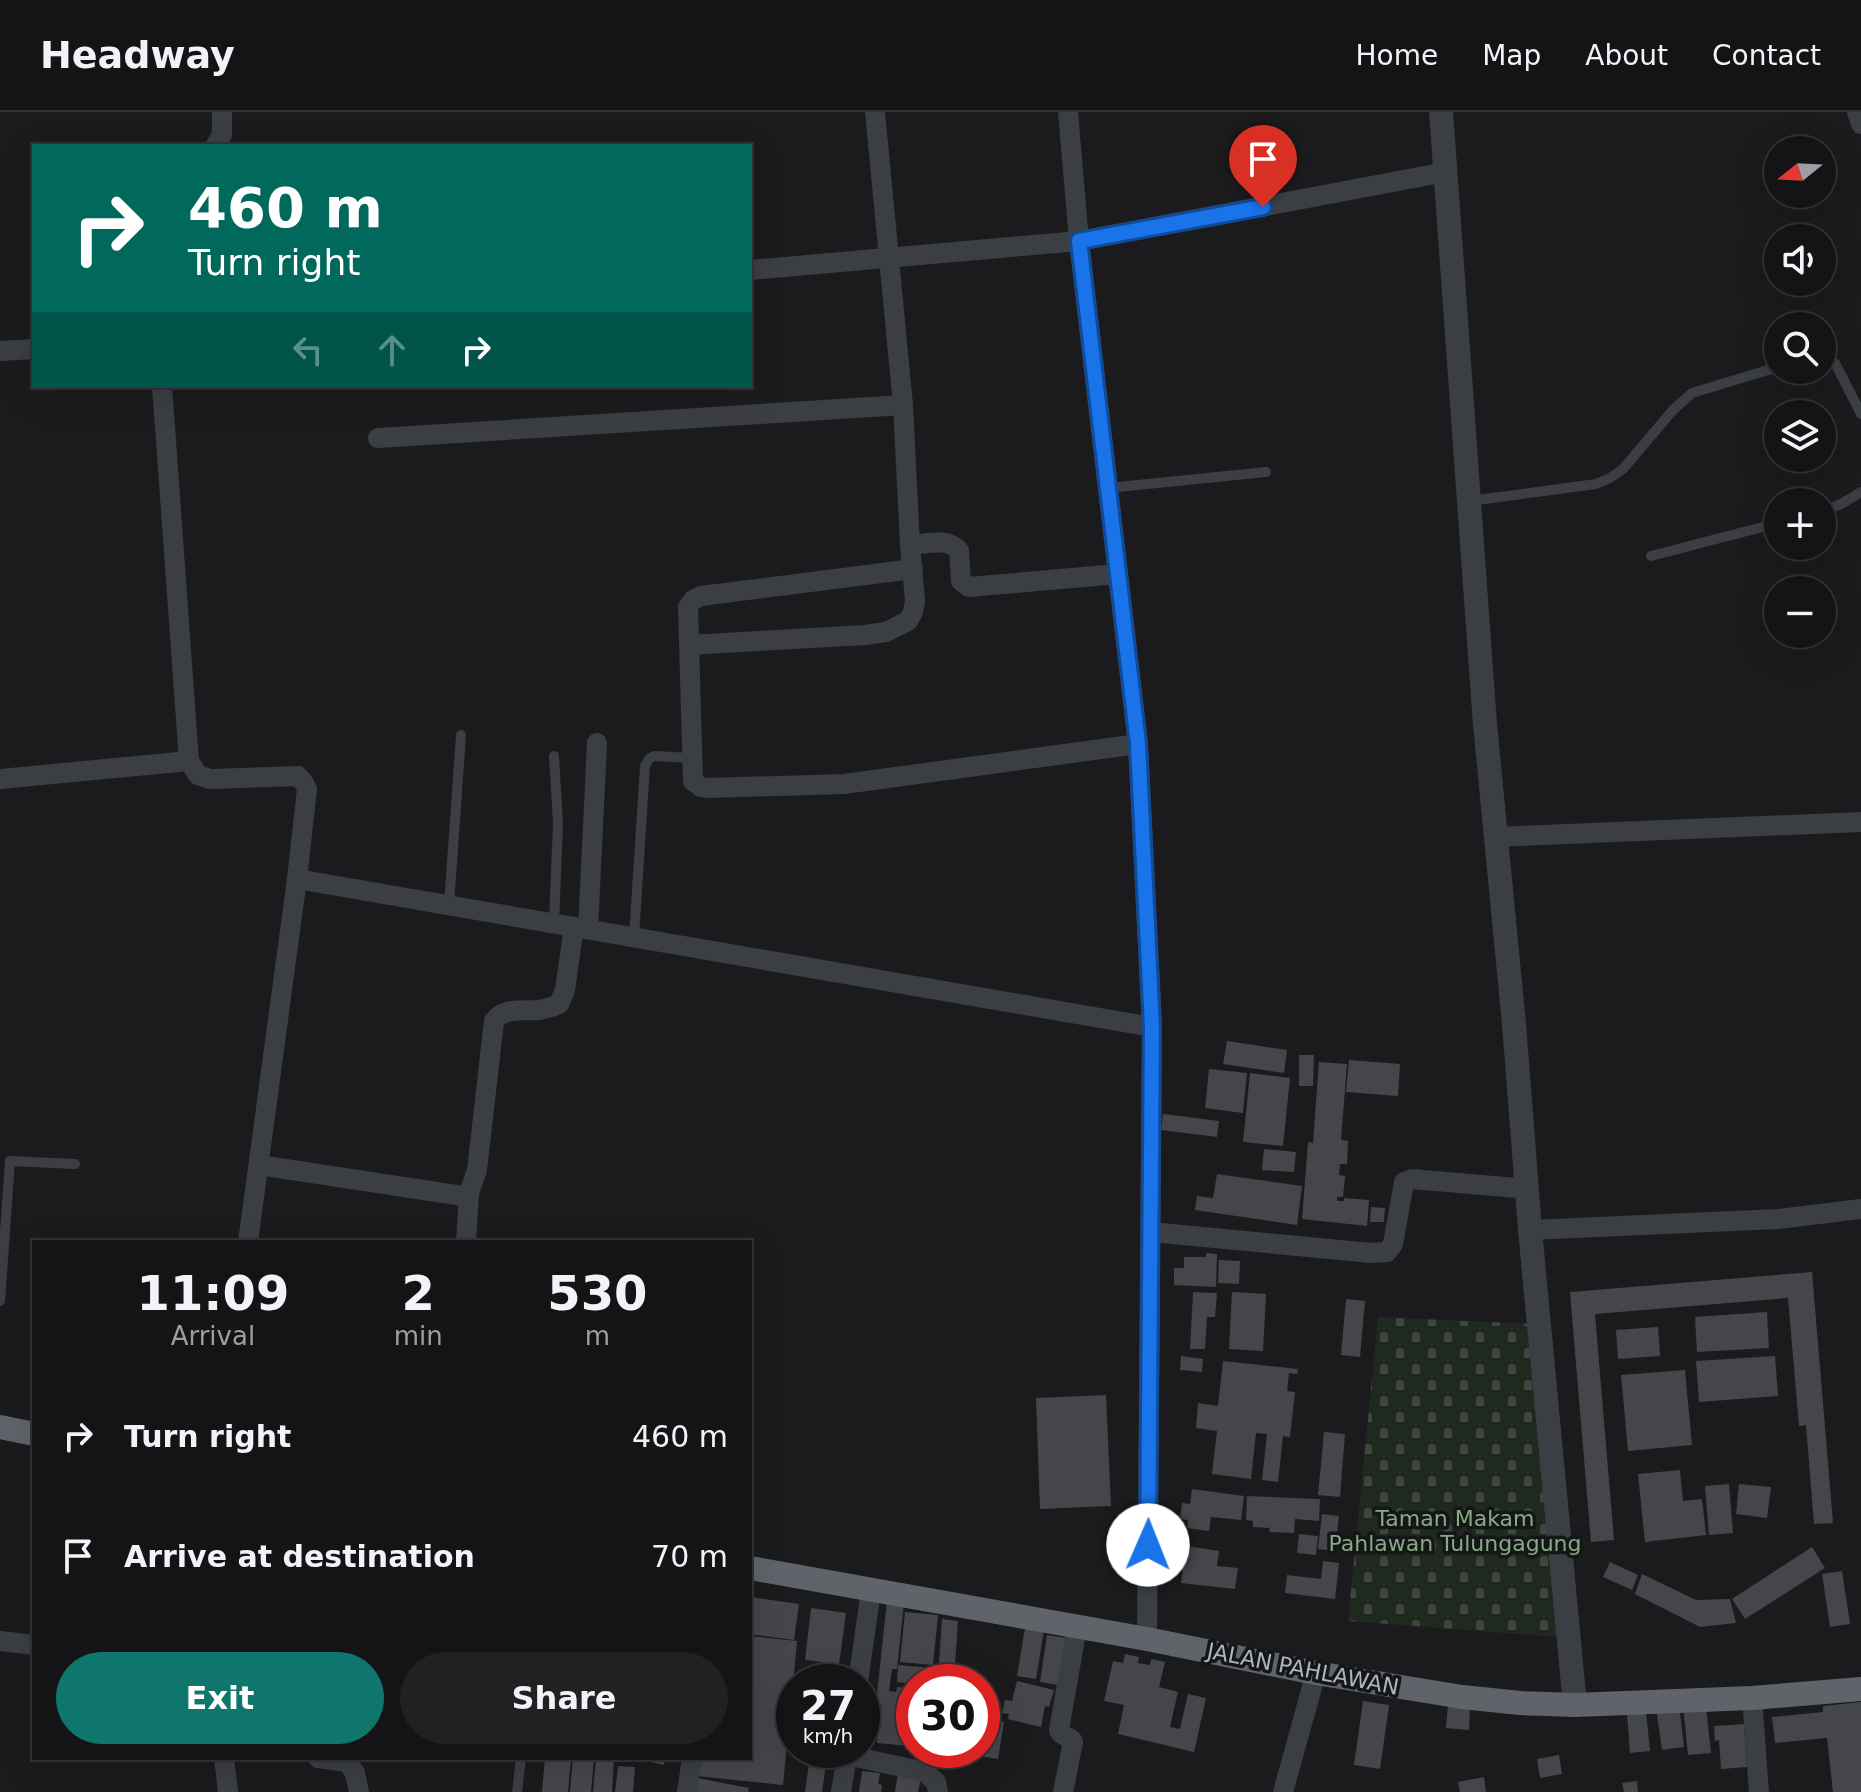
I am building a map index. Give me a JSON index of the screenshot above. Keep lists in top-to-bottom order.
{
  "streets": {
    "highway": ["JALAN PAHLAWAN"]
  },
  "parks": ["Taman Makam Pahlawan Tulungagung"],
  "north": "left",
  "page": {
    "header": "Headway",
    "nav": [
      "Home",
      "Map",
      "About",
      "Contact"
    ],
    "map_buttons": ["+", "−"],
    "turn": ["460 m", "Turn right"],
    "eta": [
      "11:09",
      "Arrival",
      "2",
      "min",
      "530",
      "m"
    ],
    "list": [
      {
        "name": "Turn right",
        "value": "460 m"
      },
      {
        "name": "Arrive at destination",
        "value": "70 m"
      }
    ],
    "buttons": ["Exit", "Share"],
    "speed": "27 km/h",
    "limit": "30"
  }
}
